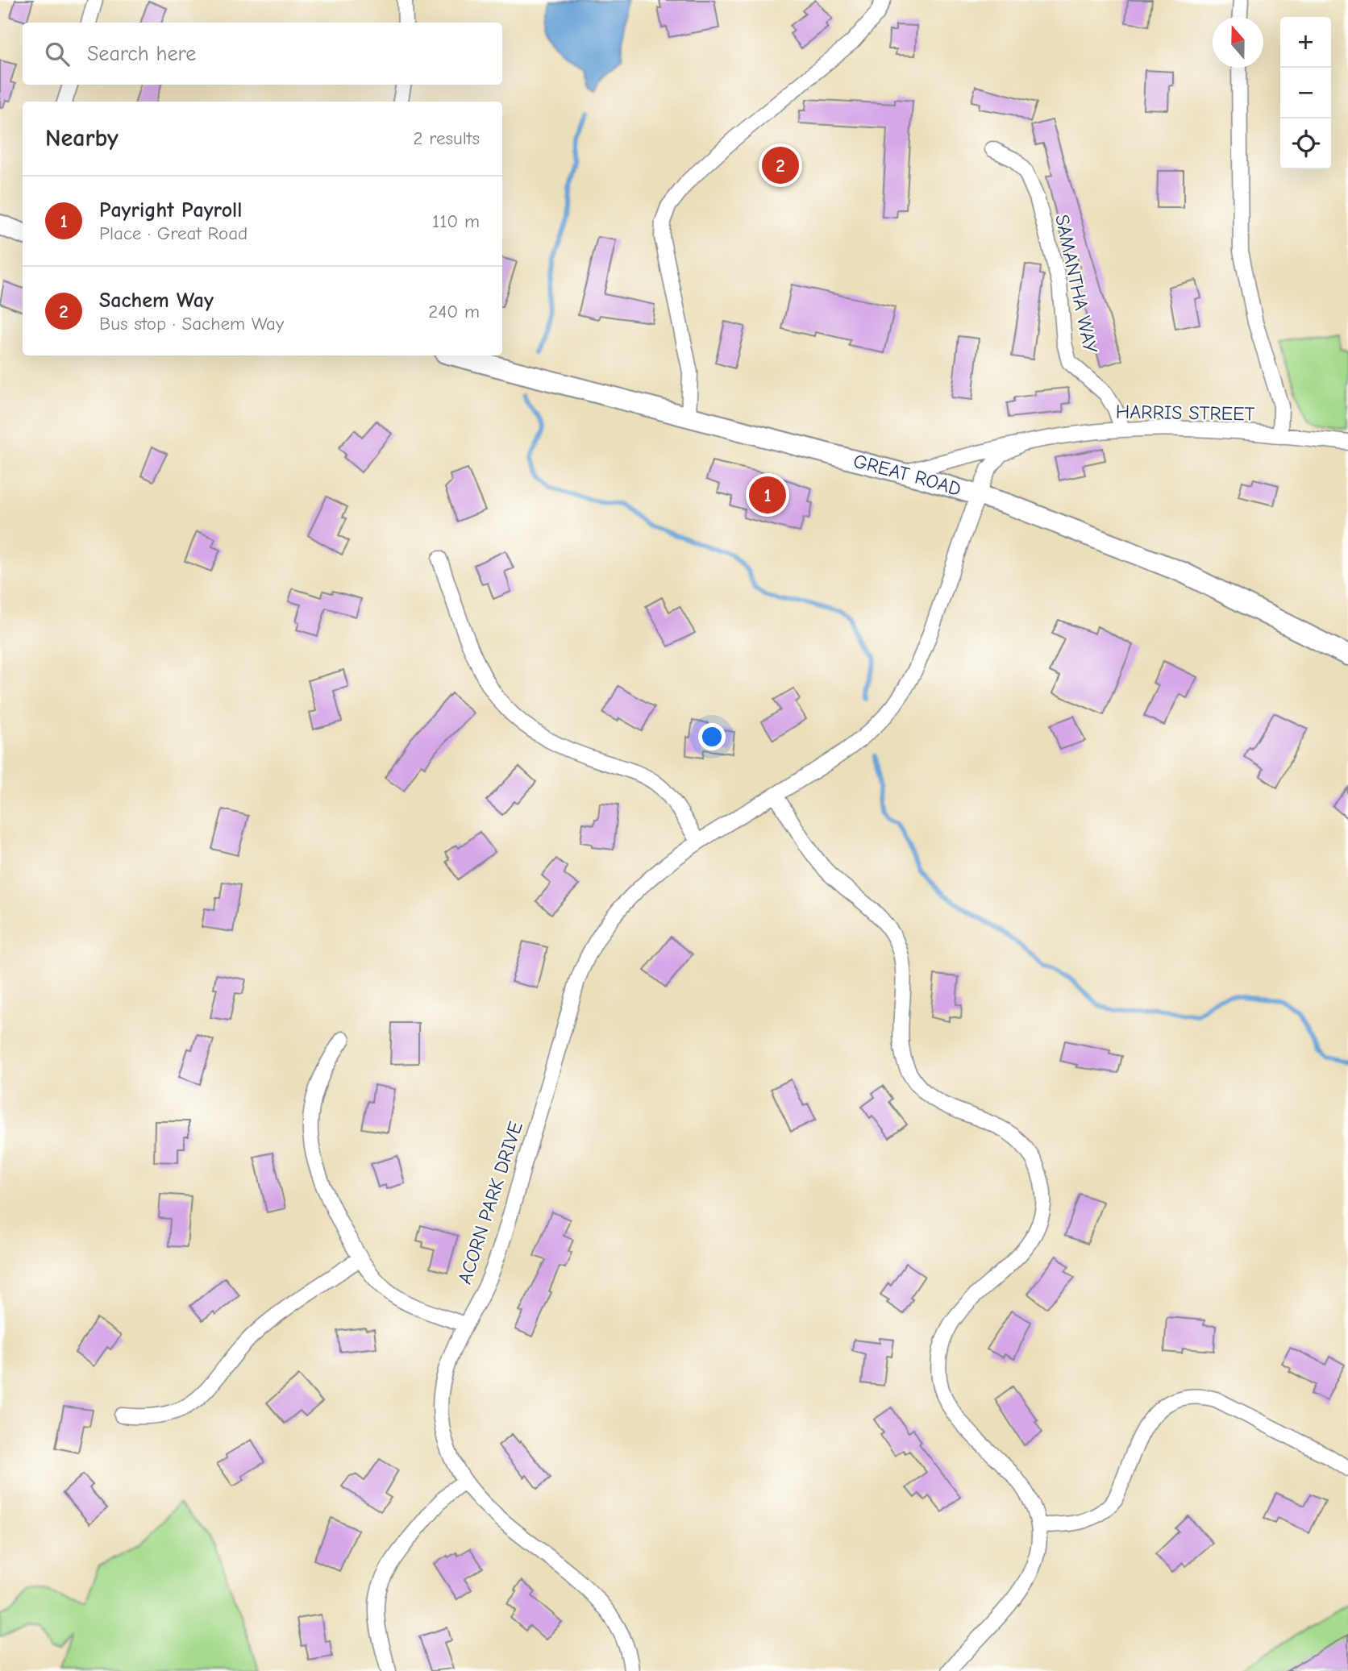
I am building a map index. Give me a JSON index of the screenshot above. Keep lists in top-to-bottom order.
{
  "streets": {
    "main road": ["GREAT ROAD"],
    "street": ["SAMANTHA WAY", "HARRIS STREET", "ACORN PARK DRIVE"]
  },
  "crossings": [
    ["SAMANTHA WAY", "HARRIS STREET"],
    ["HARRIS STREET", "GREAT ROAD"],
    ["HARRIS STREET", "ACORN PARK DRIVE"],
    ["GREAT ROAD", "ACORN PARK DRIVE"]
  ],
  "north": "top",
  "page": {
    "map_buttons": ["+", "−"],
    "search": "Search here",
    "heading": ["Nearby", "2 results"],
    "pins": ["2", "1"],
    "list": [
      {
        "mark": "1",
        "name": "Payright Payroll",
        "note": "Place · Great Road",
        "value": "110 m"
      },
      {
        "mark": "2",
        "name": "Sachem Way",
        "note": "Bus stop · Sachem Way",
        "value": "240 m"
      }
    ]
  }
}
